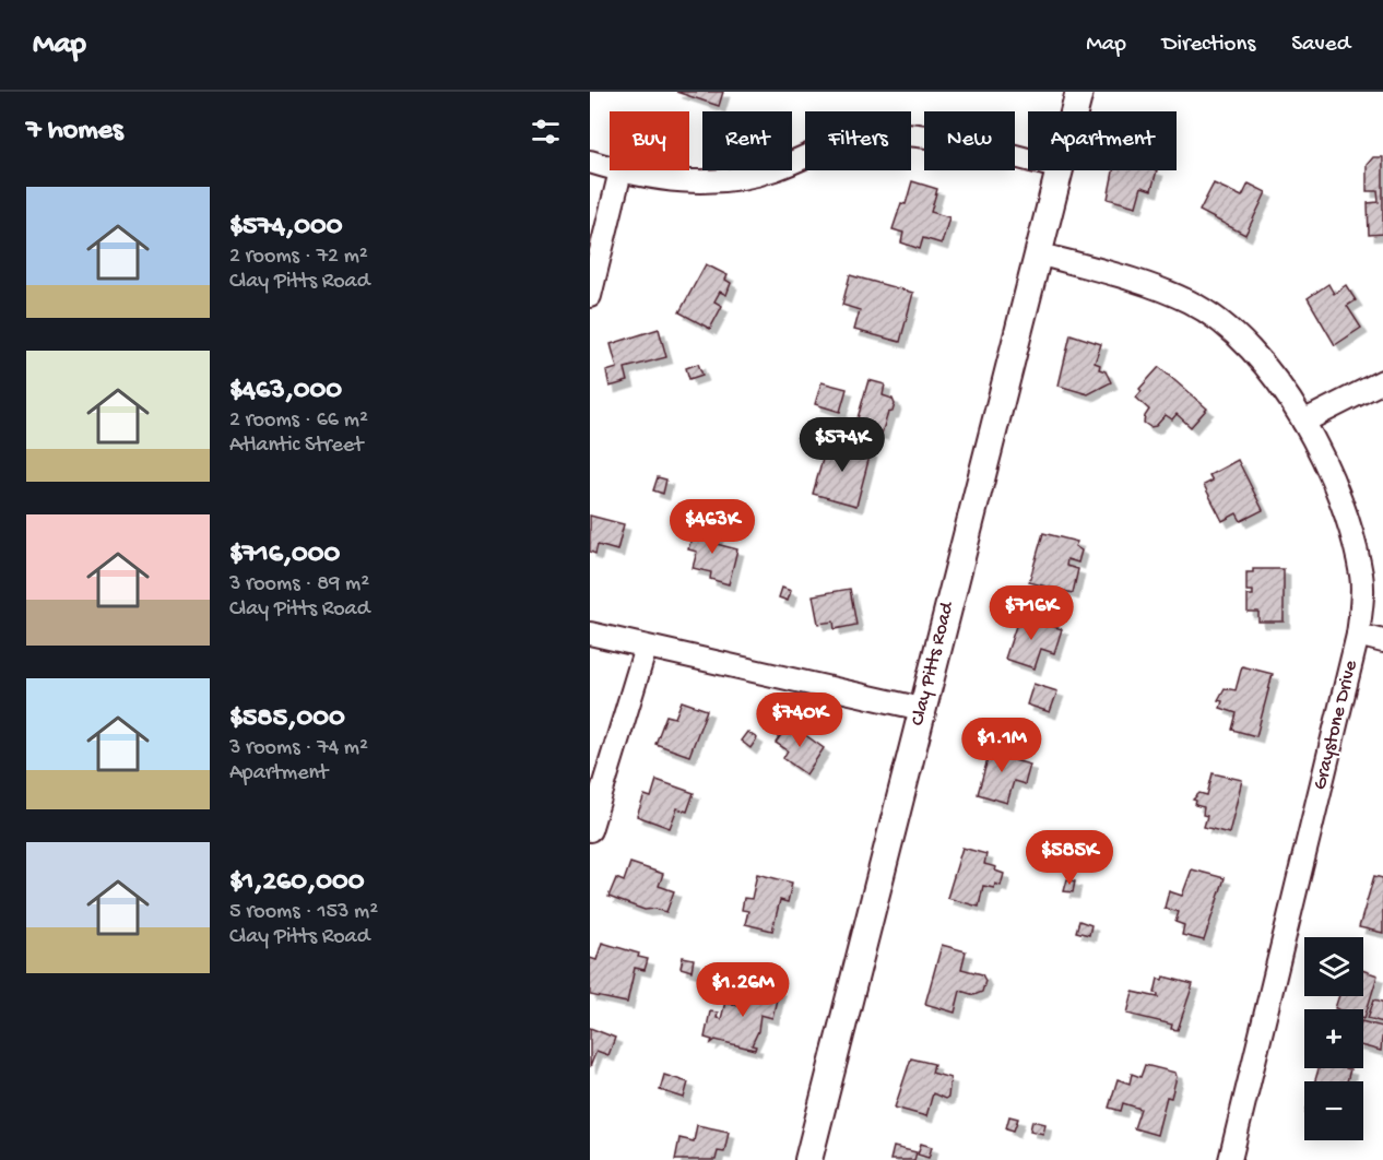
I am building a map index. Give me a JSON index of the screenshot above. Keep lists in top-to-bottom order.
{
  "streets": {
    "street": ["Clay Pitts Road", "Graystone Drive"]
  },
  "crossings": [
    ["Clay Pitts Road", "Graystone Drive"]
  ],
  "page": {
    "header": "Map",
    "nav": ["Map", "Directions", "Saved"],
    "heading": "7 homes",
    "chip": [
      "Buy",
      "Rent",
      "Filters",
      "New",
      "Apartment"
    ],
    "list": [
      {
        "name": "$574,000",
        "note": "2 rooms · 72 m² · Clay Pitts Road"
      },
      {
        "name": "$463,000",
        "note": "2 rooms · 66 m² · Atlantic Street"
      },
      {
        "name": "$716,000",
        "note": "3 rooms · 89 m² · Clay Pitts Road"
      },
      {
        "name": "$585,000",
        "note": "3 rooms · 74 m² · Apartment"
      },
      {
        "name": "$1,260,000",
        "note": "5 rooms · 153 m² · Clay Pitts Road"
      }
    ],
    "price": [
      "$574K",
      "$463K",
      "$716K",
      "$740K",
      "$1.1M",
      "$585K",
      "$1.26M"
    ],
    "map_buttons": ["+", "−"]
  }
}
